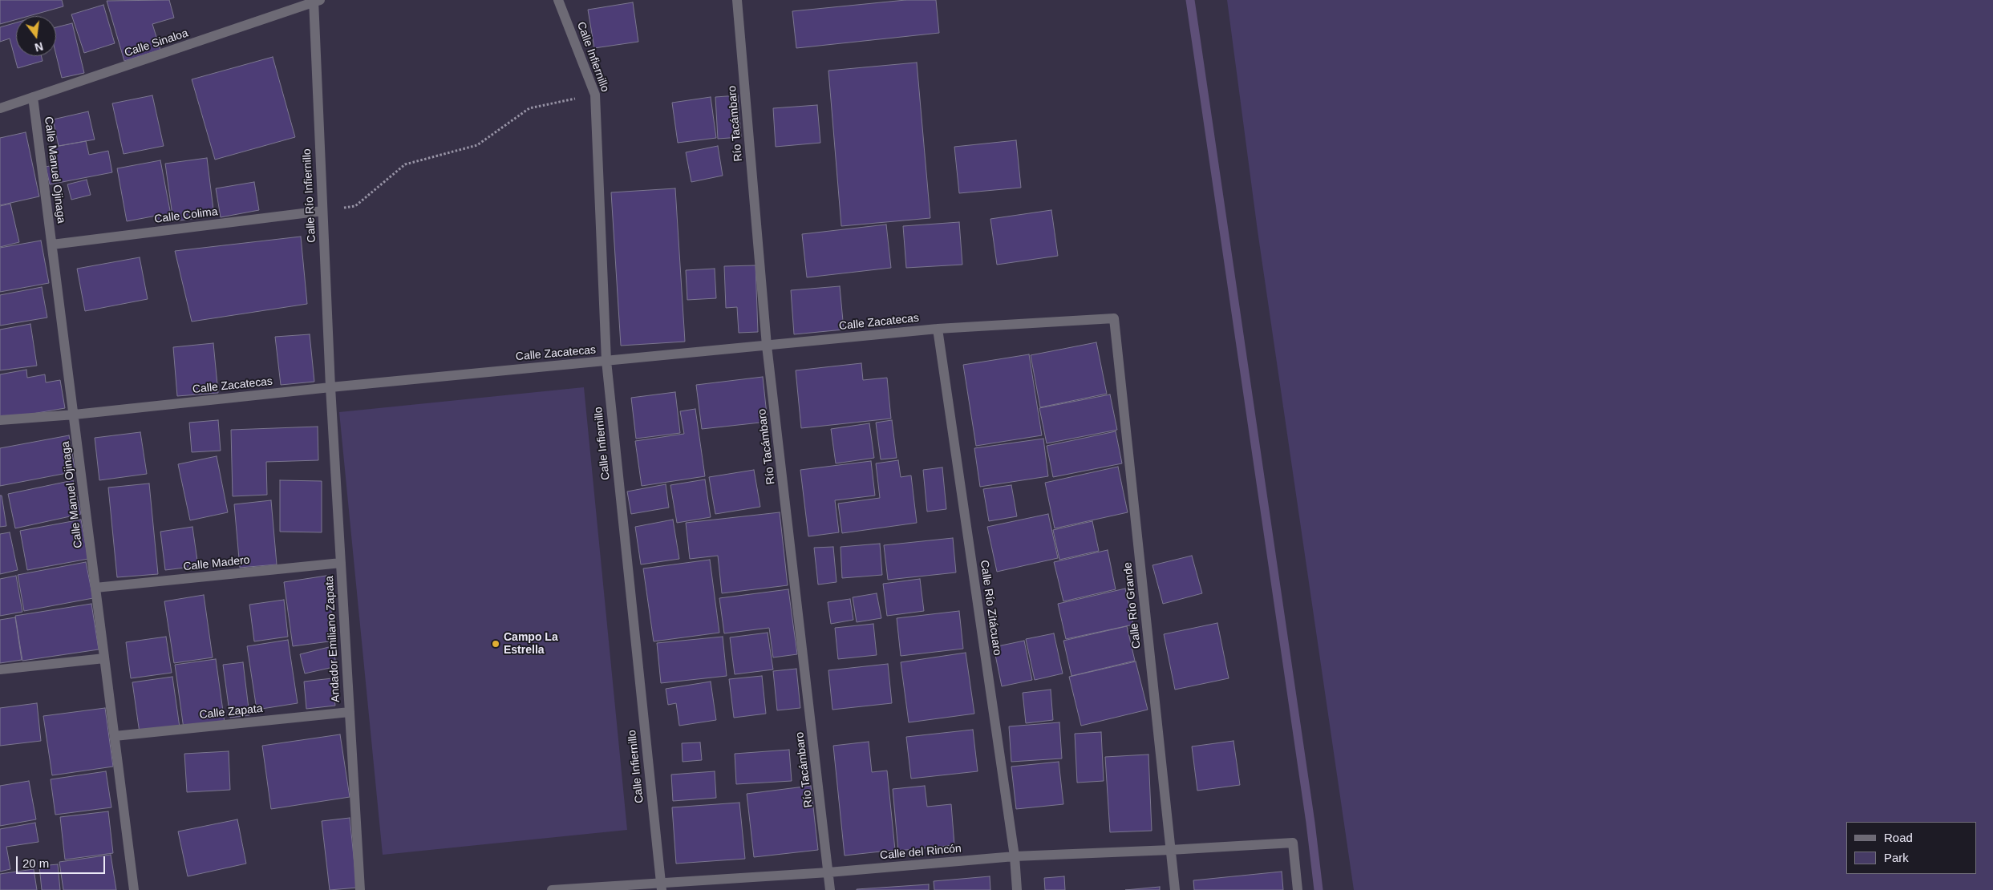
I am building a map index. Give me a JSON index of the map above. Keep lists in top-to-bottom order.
{
  "streets": {
    "street": [
      "Calle Sinaloa",
      "Calle Infiernillo",
      "Río Tacámbaro",
      "Calle Manuel Ojinaga",
      "Calle Río Infiernillo",
      "Calle Colima",
      "Calle Zacatecas",
      "Calle Madero",
      "Calle Río Grande",
      "Calle Río Zitácuaro",
      "Andador Emiliano Zapata",
      "Calle Zapata",
      "Calle del Rincón"
    ]
  },
  "crossings": [
    ["Calle Sinaloa", "Calle Manuel Ojinaga"],
    ["Calle Sinaloa", "Calle Río Infiernillo"],
    ["Calle Infiernillo", "Calle Zacatecas"],
    ["Calle Infiernillo", "Calle del Rincón"],
    ["Río Tacámbaro", "Calle Zacatecas"],
    ["Río Tacámbaro", "Calle del Rincón"],
    ["Calle Manuel Ojinaga", "Calle Colima"],
    ["Calle Manuel Ojinaga", "Calle Zacatecas"],
    ["Calle Manuel Ojinaga", "Calle Madero"],
    ["Calle Manuel Ojinaga", "Calle Zapata"],
    ["Calle Río Infiernillo", "Calle Colima"],
    ["Calle Río Infiernillo", "Calle Zacatecas"],
    ["Calle Río Infiernillo", "Andador Emiliano Zapata"],
    ["Calle Zacatecas", "Calle Río Grande"],
    ["Calle Zacatecas", "Calle Río Zitácuaro"],
    ["Calle Zacatecas", "Andador Emiliano Zapata"],
    ["Calle Madero", "Andador Emiliano Zapata"],
    ["Calle Río Grande", "Calle del Rincón"],
    ["Calle Río Zitácuaro", "Calle del Rincón"],
    ["Andador Emiliano Zapata", "Calle Zapata"]
  ],
  "places": ["Campo La Estrella"],
  "legend": ["Road", "Park"],
  "scale_bar": "20 m",
  "north": "bottom"
}
